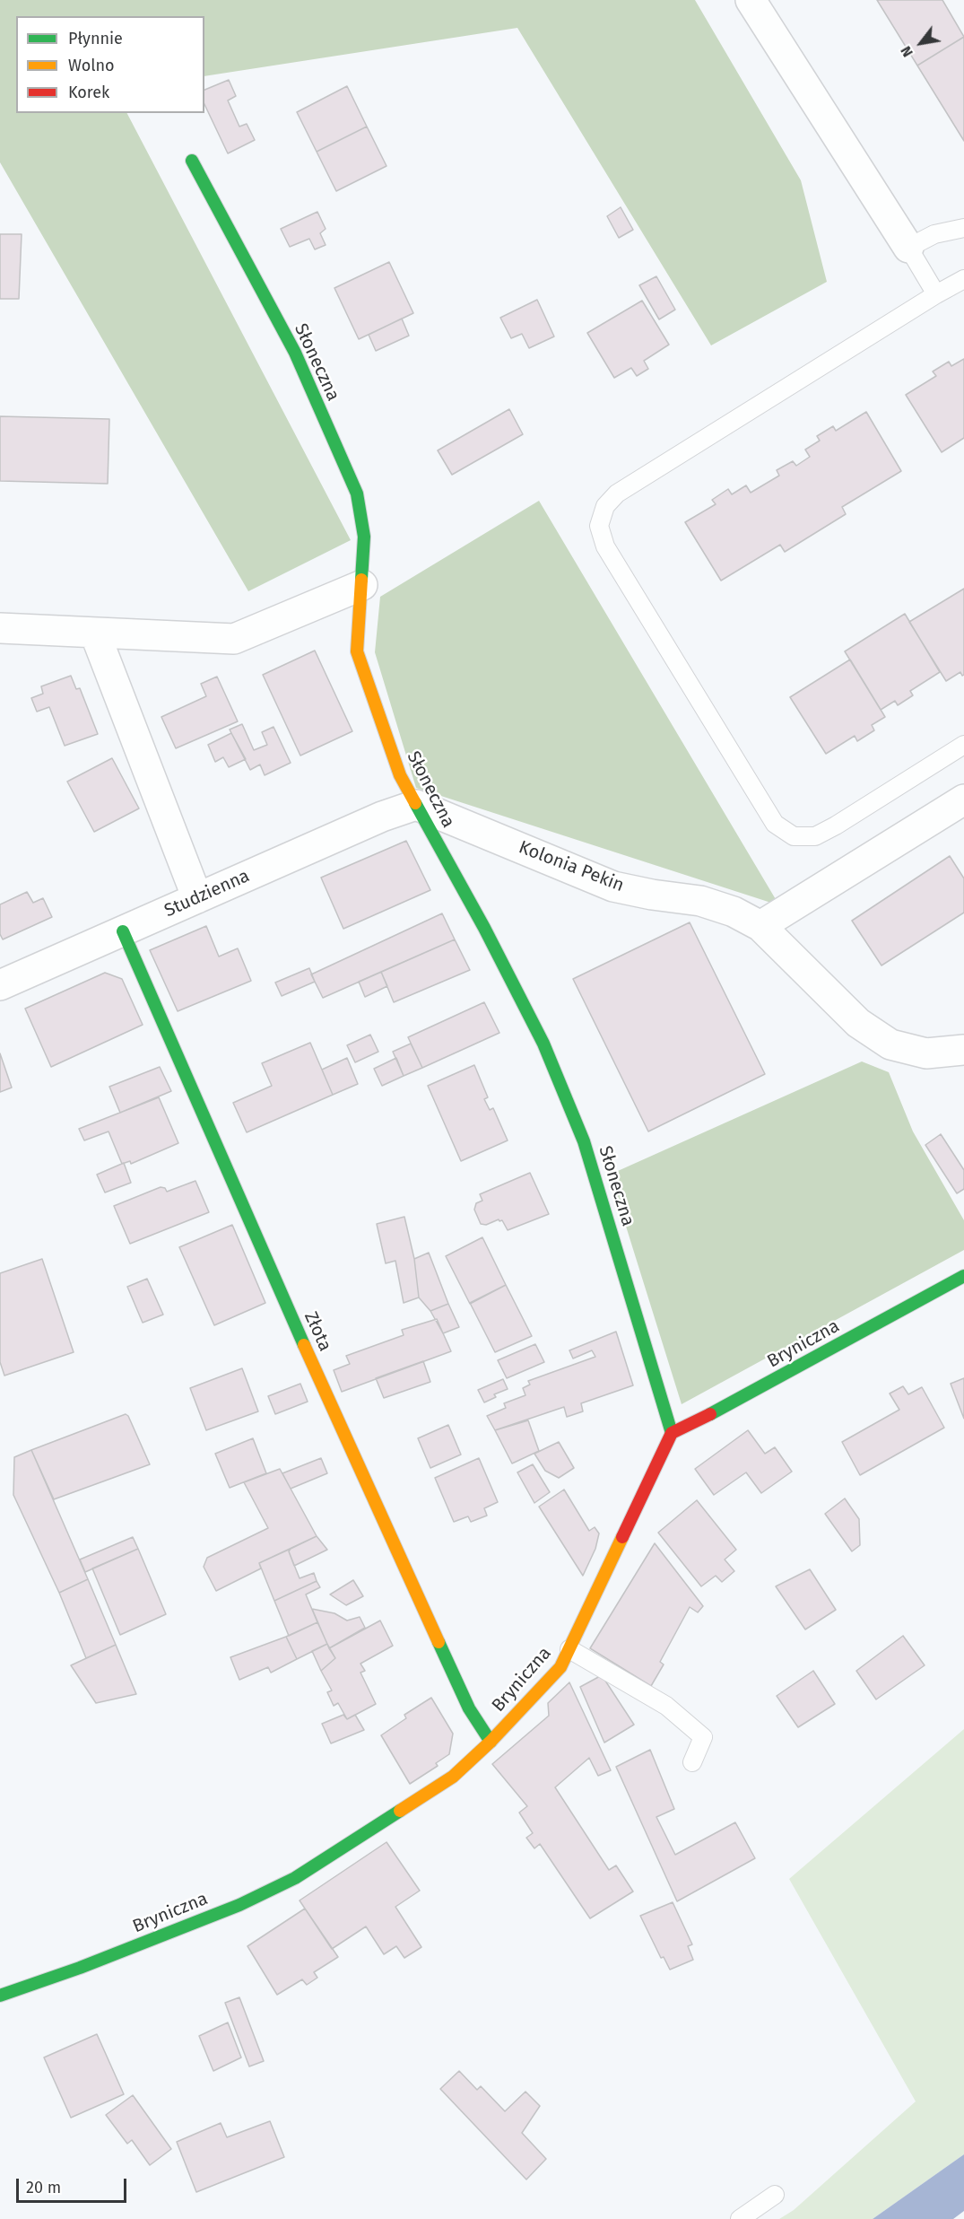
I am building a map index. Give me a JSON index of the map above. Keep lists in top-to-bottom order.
{
  "streets": {
    "street": [
      "Słoneczna",
      "Kolonia Pekin",
      "Studzienna",
      "Złota",
      "Bryniczna"
    ]
  },
  "crossings": [
    ["Słoneczna", "Kolonia Pekin"],
    ["Słoneczna", "Studzienna"],
    ["Słoneczna", "Bryniczna"],
    ["Kolonia Pekin", "Studzienna"],
    ["Studzienna", "Złota"],
    ["Złota", "Bryniczna"]
  ],
  "legend": ["Płynnie", "Wolno", "Korek"],
  "scale_bar": "20 m",
  "north": "bottom left"
}
